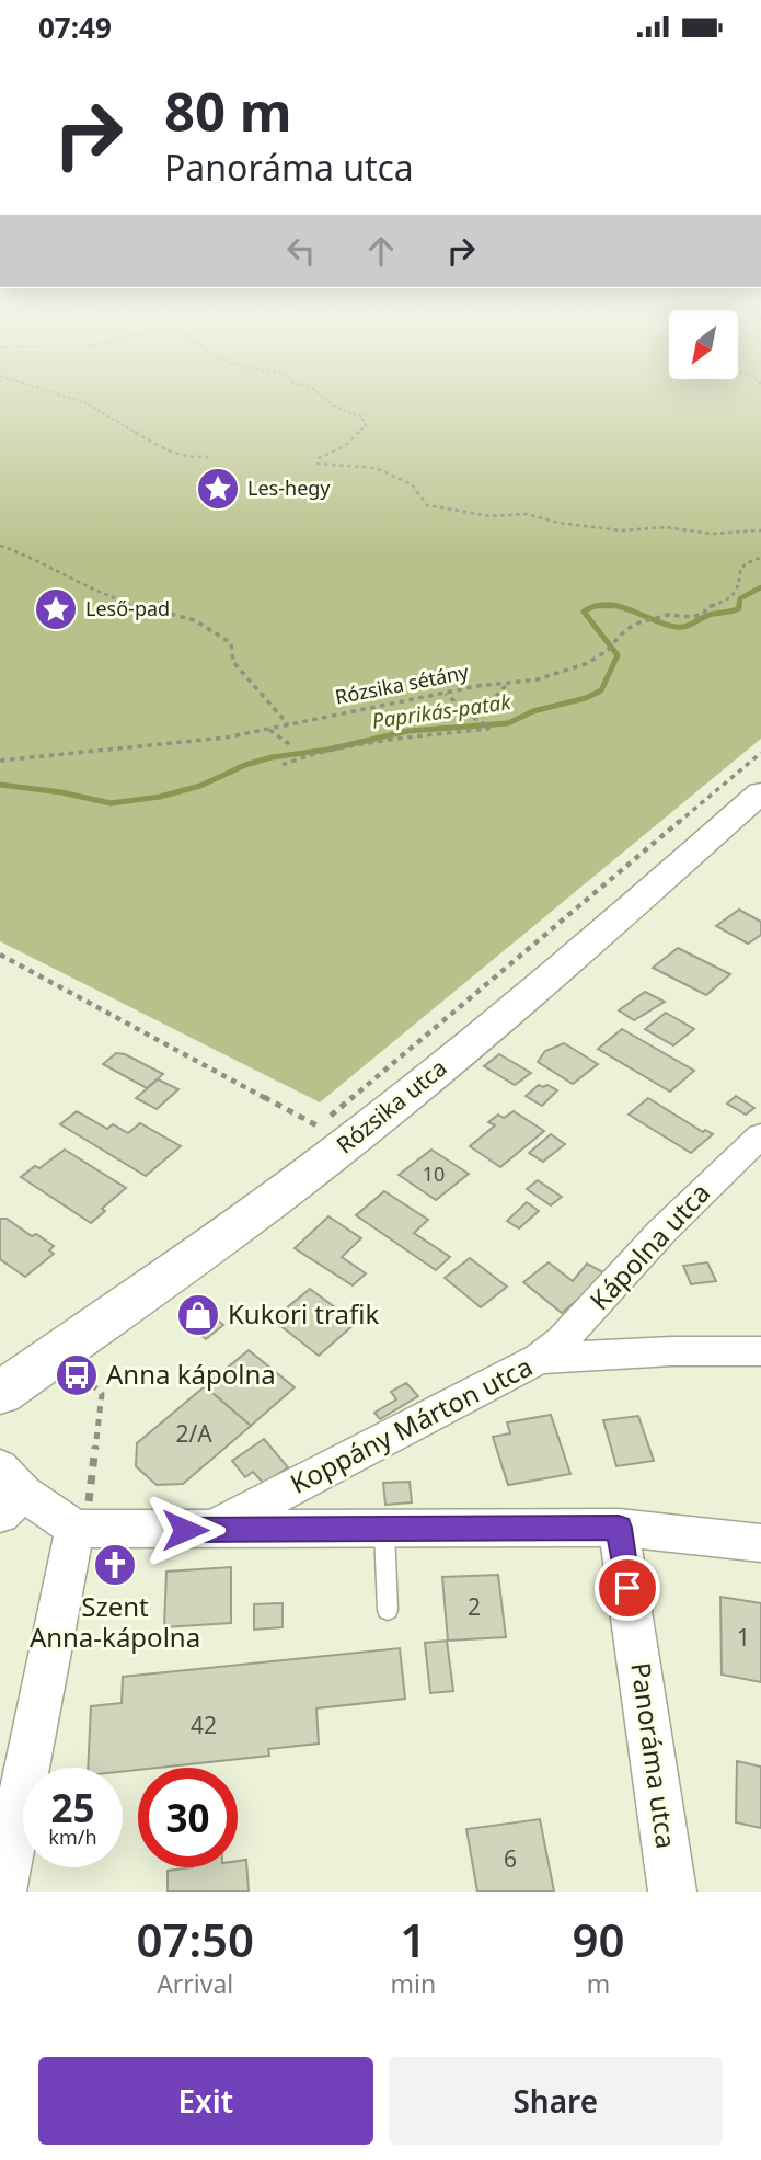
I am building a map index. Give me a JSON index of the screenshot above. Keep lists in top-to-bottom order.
{
  "streets": {
    "main road": ["Rózsika utca"],
    "street": ["Kápolna utca", "Koppány Márton utca", "Panoráma utca"],
    "path": ["Rózsika sétány"]
  },
  "crossings": [
    ["Kápolna utca", "Koppány Márton utca"]
  ],
  "water": ["Paprikás-patak"],
  "places": {
    "place": ["Les-hegy", "Leső-pad"],
    "shop": ["Kukori trafik"],
    "bus stop": ["Anna kápolna"],
    "church": ["Szent Anna-kápolna"]
  },
  "house_numbers": [
    "10",
    "2/A",
    "2",
    "1",
    "42",
    "6"
  ],
  "north": "bottom left",
  "page": {
    "status": "07:49",
    "turn": ["80 m", "Panoráma utca"],
    "speed": "25 km/h",
    "limit": "30",
    "eta": [
      "07:50",
      "Arrival",
      "1",
      "min",
      "90",
      "m"
    ],
    "buttons": ["Exit", "Share"]
  }
}
